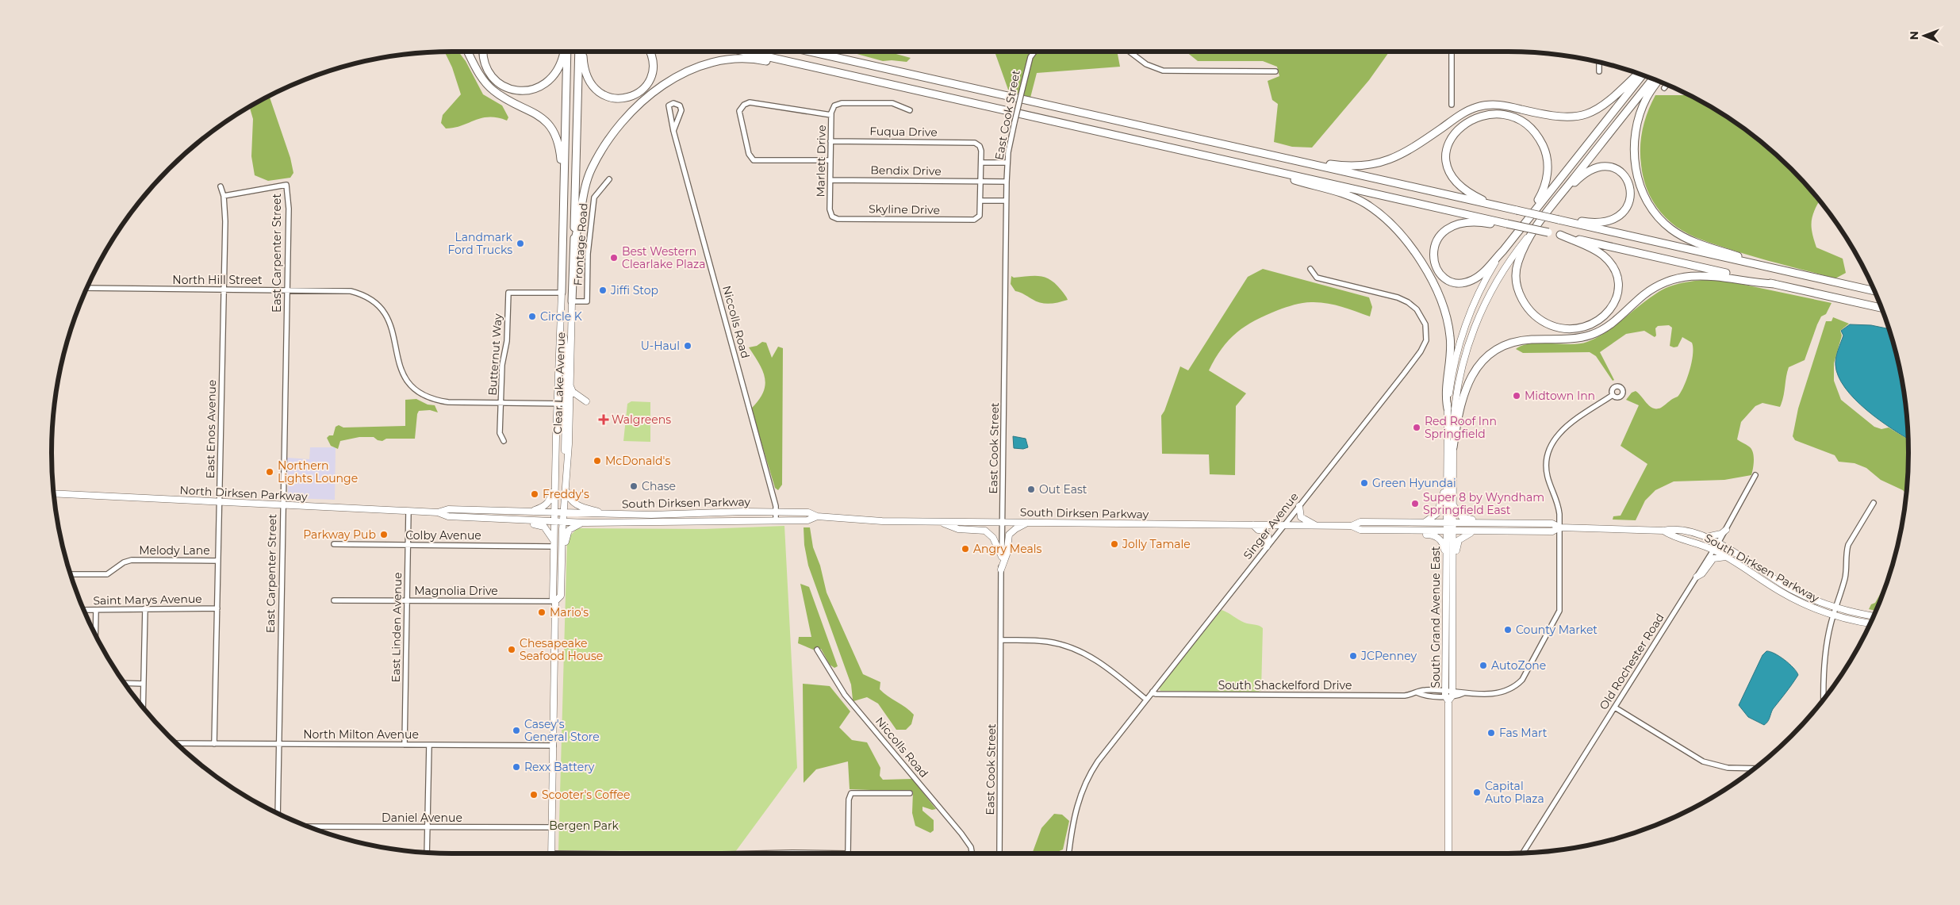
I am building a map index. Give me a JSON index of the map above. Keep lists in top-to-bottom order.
{
  "streets": {
    "highway": ["Clear Lake Avenue"],
    "main road": ["North Dirksen Parkway", "South Dirksen Parkway", "South Grand Avenue East"],
    "street": [
      "East Cook Street",
      "Fuqua Drive",
      "Marlett Drive",
      "Bendix Drive",
      "Skyline Drive",
      "Frontage Road",
      "East Carpenter Street",
      "North Hill Street",
      "Niccolls Road",
      "Butternut Way",
      "East Enos Avenue",
      "Singer Avenue",
      "Colby Avenue",
      "Melody Lane",
      "Magnolia Drive",
      "Saint Marys Avenue",
      "East Linden Avenue",
      "Old Rochester Road",
      "South Shackelford Drive",
      "North Milton Avenue",
      "Daniel Avenue"
    ]
  },
  "crossings": [
    ["East Cook Street", "Bendix Drive"],
    ["East Cook Street", "South Dirksen Parkway"],
    ["Fuqua Drive", "Marlett Drive"],
    ["Marlett Drive", "Bendix Drive"],
    ["Marlett Drive", "Skyline Drive"],
    ["Frontage Road", "Clear Lake Avenue"],
    ["East Carpenter Street", "North Hill Street"],
    ["East Carpenter Street", "East Enos Avenue"],
    ["East Carpenter Street", "North Dirksen Parkway"],
    ["East Carpenter Street", "North Milton Avenue"],
    ["North Hill Street", "Butternut Way"],
    ["North Hill Street", "Clear Lake Avenue"],
    ["North Hill Street", "East Enos Avenue"],
    ["Niccolls Road", "South Dirksen Parkway"],
    ["Butternut Way", "Clear Lake Avenue"],
    ["Clear Lake Avenue", "North Dirksen Parkway"],
    ["Clear Lake Avenue", "South Dirksen Parkway"],
    ["Clear Lake Avenue", "Colby Avenue"],
    ["Clear Lake Avenue", "Magnolia Drive"],
    ["Clear Lake Avenue", "North Milton Avenue"],
    ["Clear Lake Avenue", "Daniel Avenue"],
    ["East Enos Avenue", "North Dirksen Parkway"],
    ["East Enos Avenue", "Melody Lane"],
    ["East Enos Avenue", "Saint Marys Avenue"],
    ["East Enos Avenue", "North Milton Avenue"],
    ["North Dirksen Parkway", "South Dirksen Parkway"],
    ["North Dirksen Parkway", "East Linden Avenue"],
    ["South Dirksen Parkway", "Singer Avenue"],
    ["South Dirksen Parkway", "South Grand Avenue East"],
    ["South Dirksen Parkway", "Old Rochester Road"],
    ["South Dirksen Parkway", "South Shackelford Drive"],
    ["Singer Avenue", "South Shackelford Drive"],
    ["Colby Avenue", "East Linden Avenue"],
    ["Magnolia Drive", "East Linden Avenue"],
    ["South Grand Avenue East", "South Shackelford Drive"],
    ["East Linden Avenue", "North Milton Avenue"]
  ],
  "parks": ["Bergen Park"],
  "places": {
    "other": [
      "Landmark Ford Trucks",
      "Best Western Clearlake Plaza",
      "Jiffi Stop",
      "Circle K",
      "U-Haul",
      "Midtown Inn",
      "Red Roof Inn Springfield",
      "McDonald's",
      "Northern Lights Lounge",
      "Green Hyundai",
      "Chase",
      "Out East",
      "Freddy's",
      "Super 8 by Wyndham Springfield East",
      "Parkway Pub",
      "Jolly Tamale",
      "Angry Meals",
      "Mario's",
      "County Market",
      "Chesapeake Seafood House",
      "JCPenney",
      "AutoZone",
      "Casey's General Store",
      "Fas Mart",
      "Rexx Battery",
      "Capital Auto Plaza",
      "Scooter's Coffee"
    ],
    "health": ["Walgreens"]
  },
  "north": "left"
}
